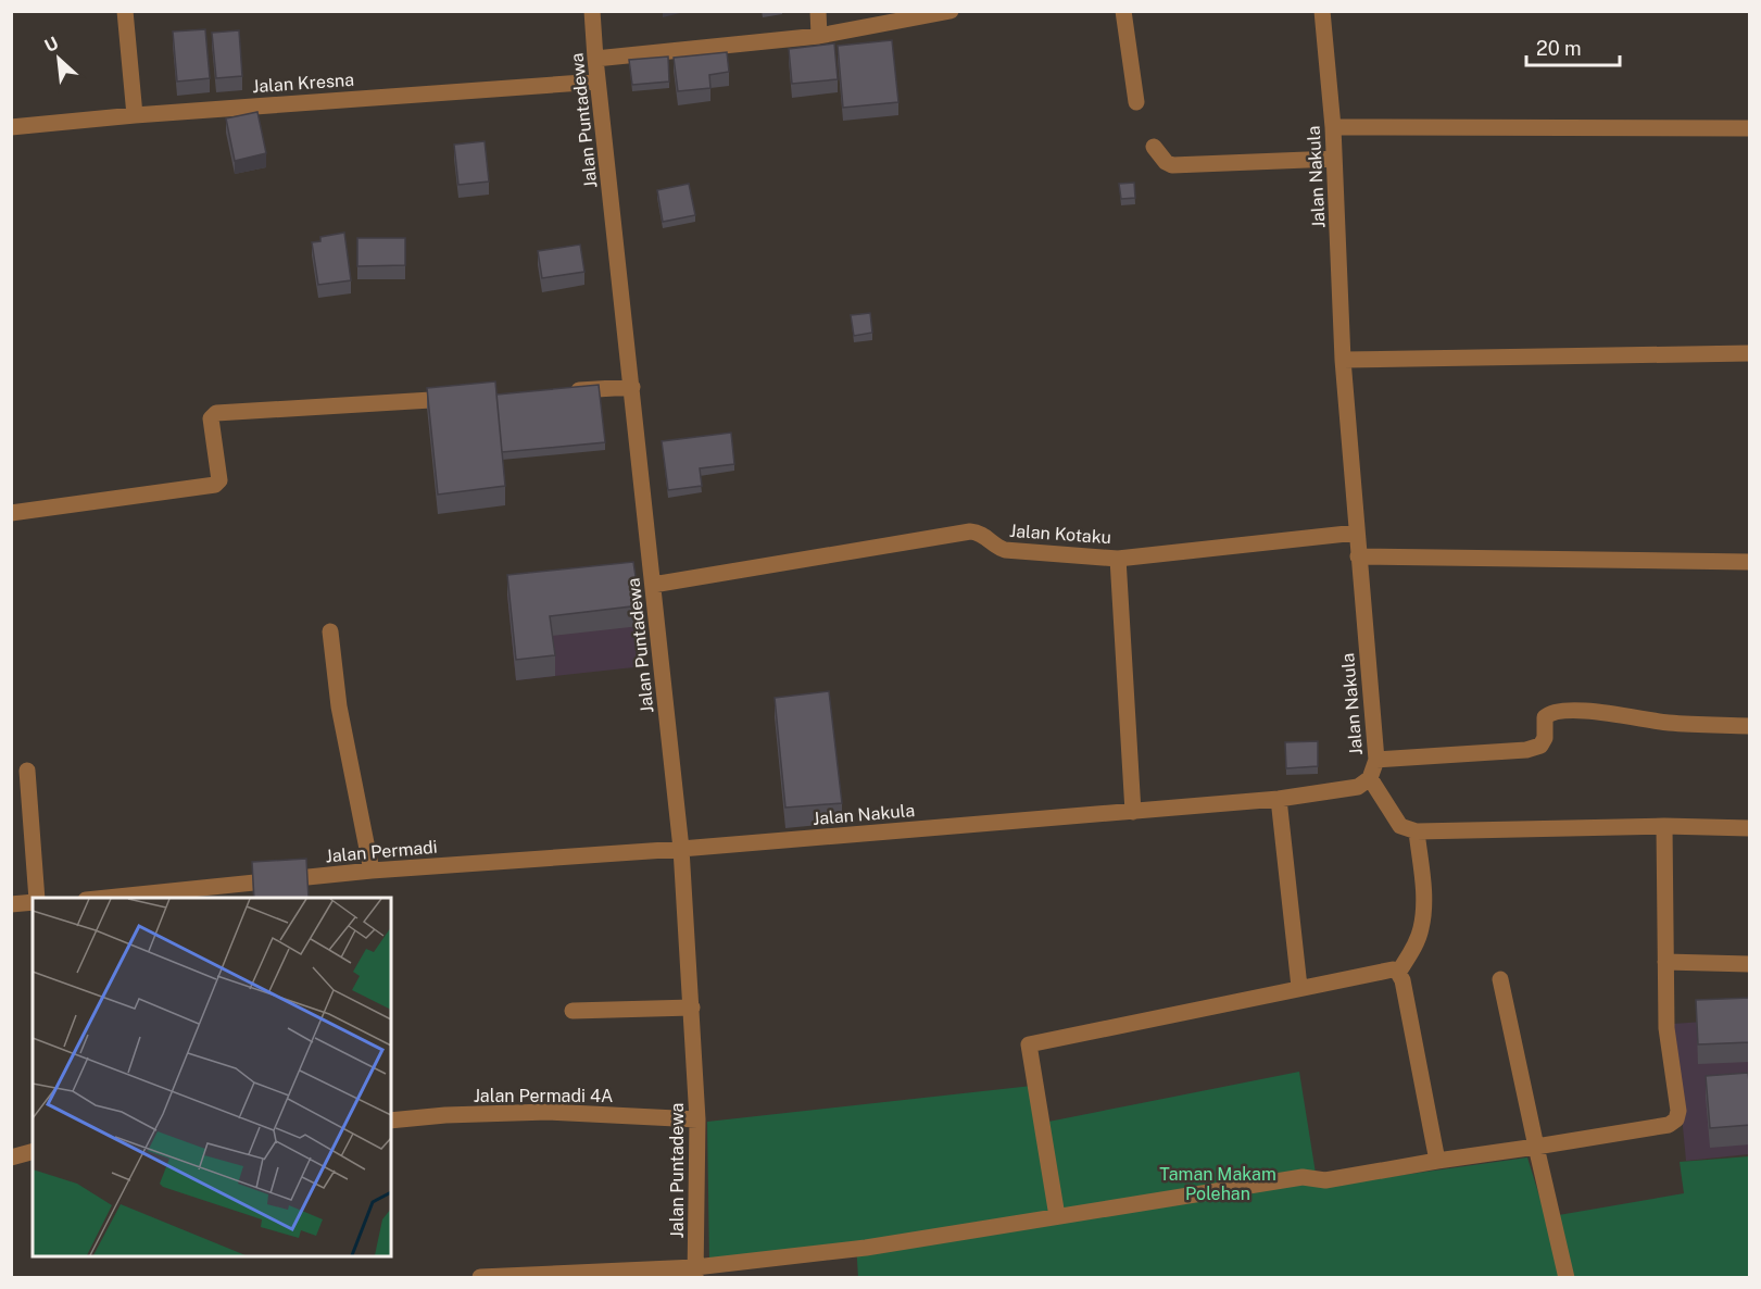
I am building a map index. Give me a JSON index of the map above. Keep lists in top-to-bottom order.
{
  "streets": {
    "street": [
      "Jalan Kresna",
      "Jalan Puntadewa",
      "Jalan Nakula",
      "Jalan Kotaku",
      "Jalan Permadi",
      "Jalan Permadi 4A"
    ]
  },
  "crossings": [
    ["Jalan Kresna", "Jalan Puntadewa"],
    ["Jalan Puntadewa", "Jalan Nakula"],
    ["Jalan Puntadewa", "Jalan Kotaku"],
    ["Jalan Puntadewa", "Jalan Permadi"],
    ["Jalan Puntadewa", "Jalan Permadi 4A"],
    ["Jalan Nakula", "Jalan Kotaku"],
    ["Jalan Nakula", "Jalan Permadi"]
  ],
  "parks": ["Taman Makam Polehan"],
  "scale_bar": "20 m",
  "north": "top left"
}
